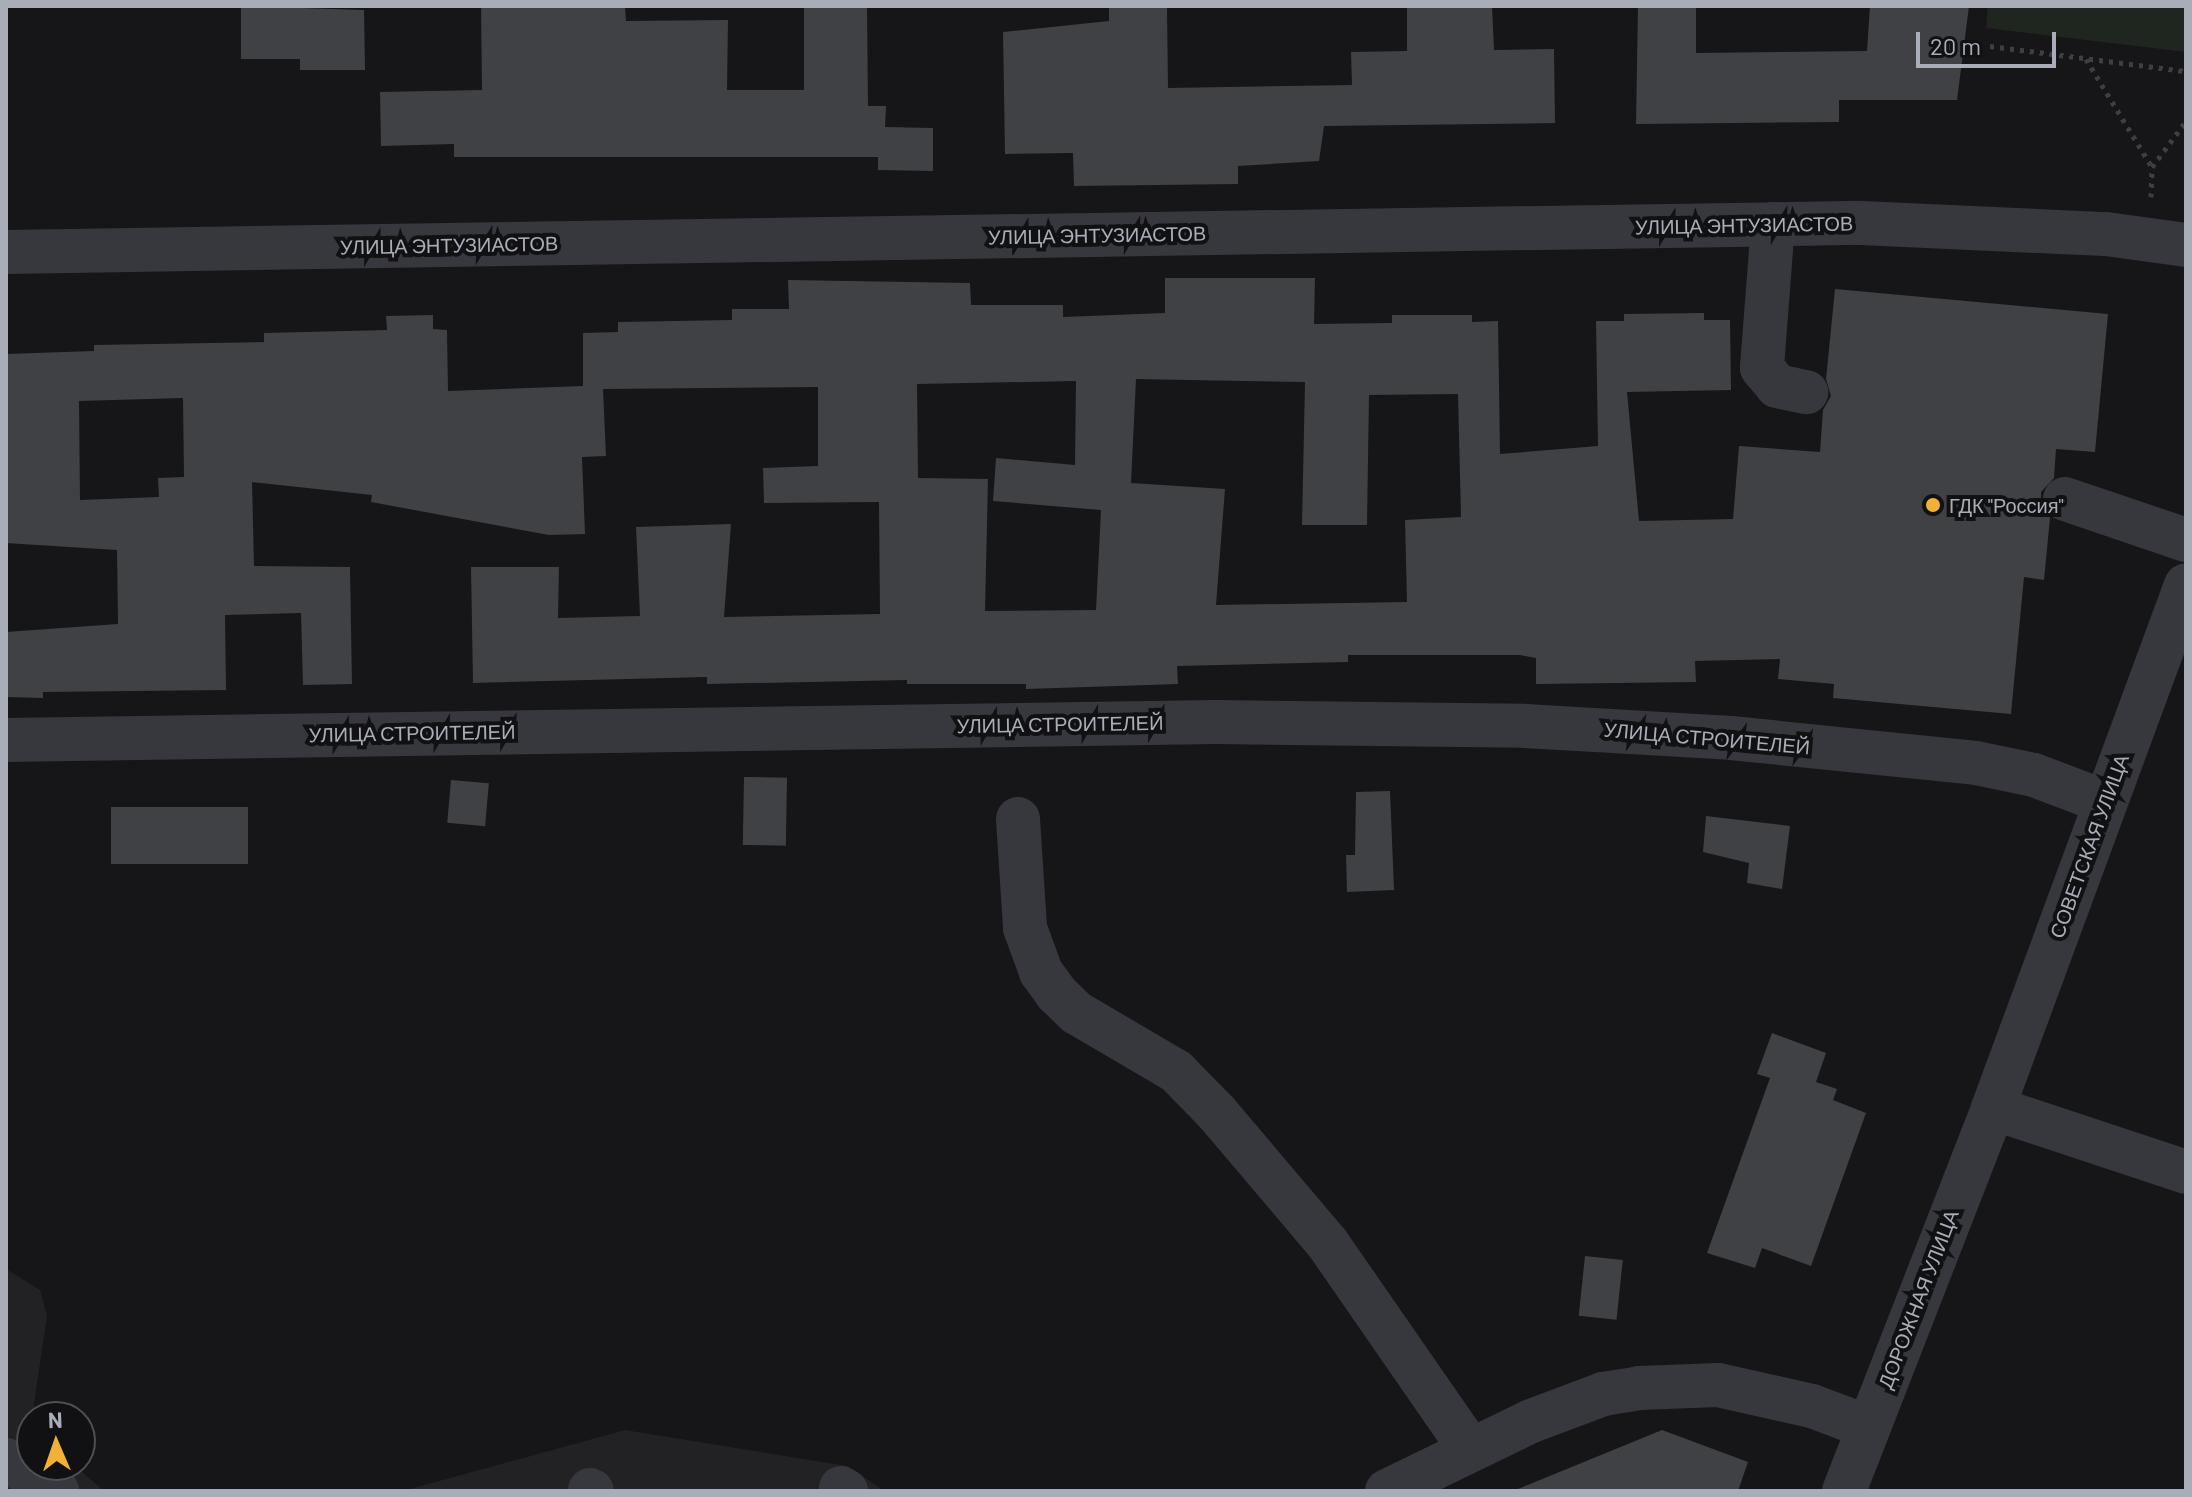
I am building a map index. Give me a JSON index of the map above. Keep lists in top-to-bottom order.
{
  "streets": {
    "street": [
      "УЛИЦА ЭНТУЗИАСТОВ",
      "УЛИЦА СТРОИТЕЛЕЙ",
      "СОВЕТСКАЯ УЛИЦА",
      "ДОРОЖНАЯ УЛИЦА"
    ]
  },
  "crossings": [
    ["УЛИЦА СТРОИТЕЛЕЙ", "СОВЕТСКАЯ УЛИЦА"],
    ["СОВЕТСКАЯ УЛИЦА", "ДОРОЖНАЯ УЛИЦА"]
  ],
  "places": ["ГДК \"Россия\""],
  "scale_bar": "20 m",
  "north": "top"
}
